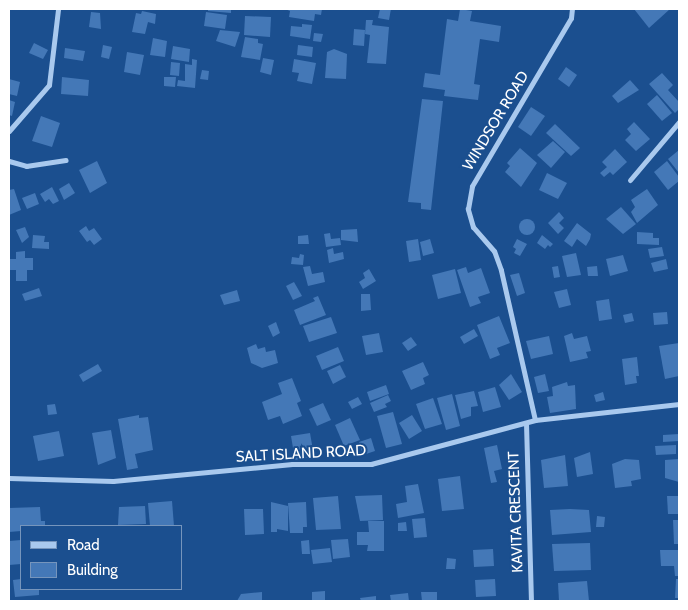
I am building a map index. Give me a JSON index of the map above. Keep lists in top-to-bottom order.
{
  "streets": {
    "street": ["WINDSOR ROAD", "SALT ISLAND ROAD", "KAVITA CRESCENT"]
  },
  "crossings": [
    ["WINDSOR ROAD", "SALT ISLAND ROAD"],
    ["SALT ISLAND ROAD", "KAVITA CRESCENT"]
  ],
  "legend": ["Road", "Building"]
}
